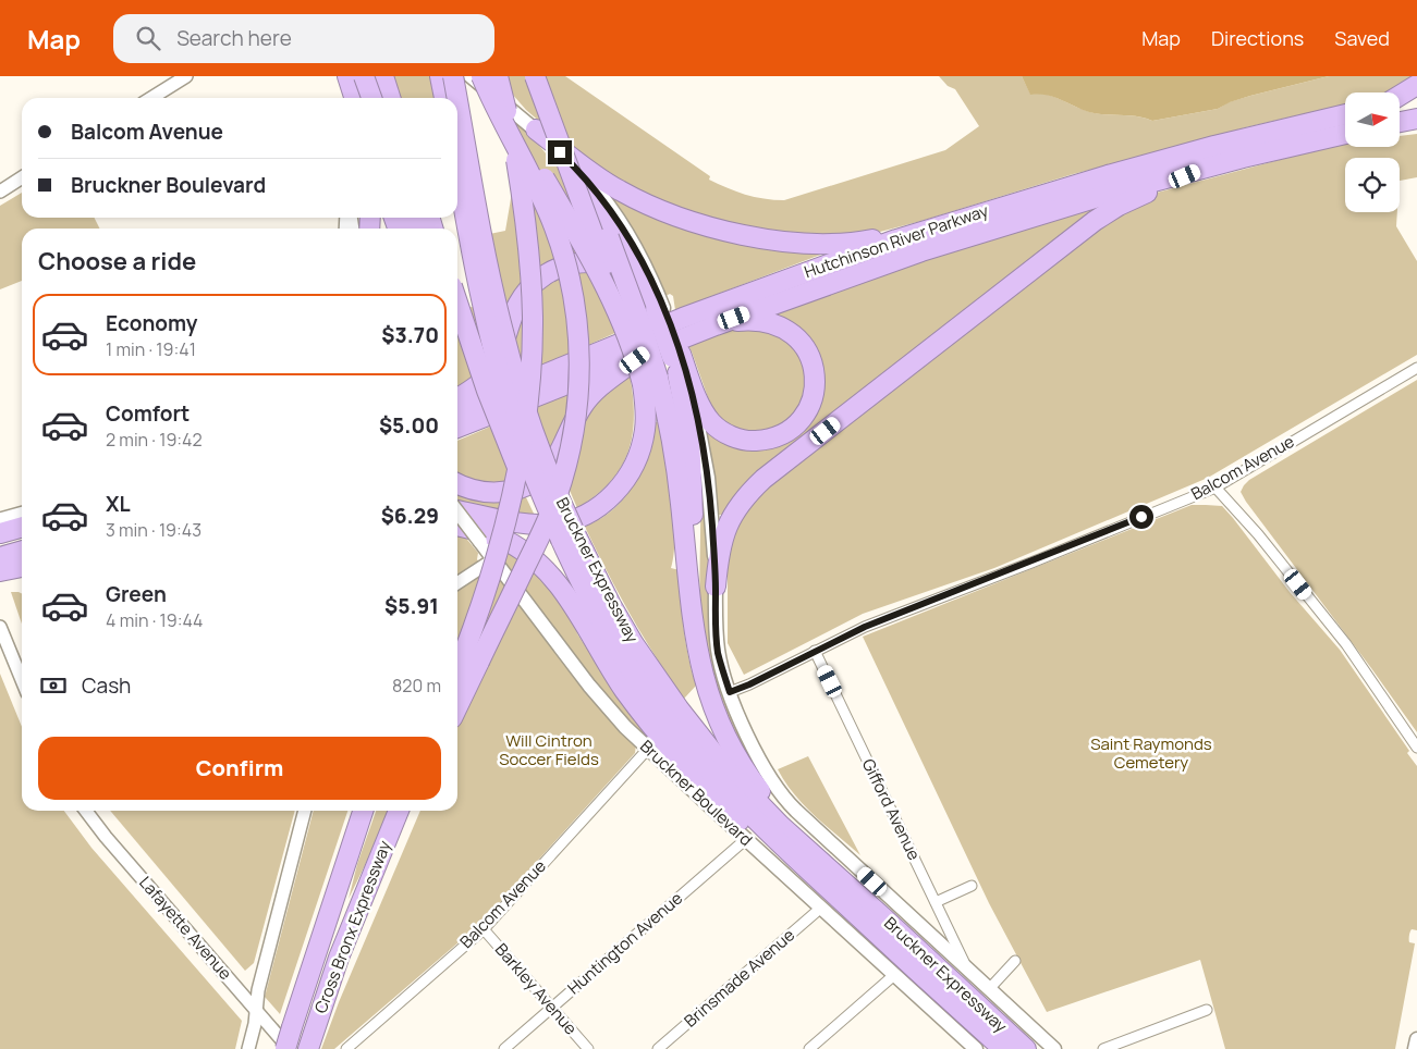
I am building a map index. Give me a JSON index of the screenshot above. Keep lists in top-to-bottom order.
{
  "streets": {
    "highway": ["Hutchinson River Parkway", "Bruckner Expressway", "Cross Bronx Expressway"],
    "main road": ["Bruckner Boulevard"],
    "street": [
      "Balcom Avenue",
      "Gifford Avenue",
      "Lafayette Avenue",
      "Huntington Avenue",
      "Brinsmade Avenue",
      "Barkley Avenue"
    ]
  },
  "crossings": [
    ["Balcom Avenue", "Bruckner Boulevard"],
    ["Balcom Avenue", "Gifford Avenue"],
    ["Balcom Avenue", "Barkley Avenue"],
    ["Bruckner Boulevard", "Huntington Avenue"],
    ["Bruckner Boulevard", "Brinsmade Avenue"],
    ["Cross Bronx Expressway", "Lafayette Avenue"],
    ["Huntington Avenue", "Barkley Avenue"]
  ],
  "parks": ["Will Cintron Soccer Fields", "Saint Raymonds Cemetery"],
  "north": "right",
  "page": {
    "header": "Map",
    "search": "Search here",
    "nav": ["Map", "Directions", "Saved"],
    "banner": ["Balcom Avenue", "Bruckner Boulevard"],
    "heading": "Choose a ride",
    "list": [
      {
        "name": "Economy",
        "note": "1 min · 19:41",
        "value": "$3.70"
      },
      {
        "name": "Comfort",
        "note": "2 min · 19:42",
        "value": "$5.00"
      },
      {
        "name": "XL",
        "note": "3 min · 19:43",
        "value": "$6.29"
      },
      {
        "name": "Green",
        "note": "4 min · 19:44",
        "value": "$5.91"
      }
    ],
    "pay": ["Cash", "820 m"],
    "buttons": "Confirm"
  }
}
